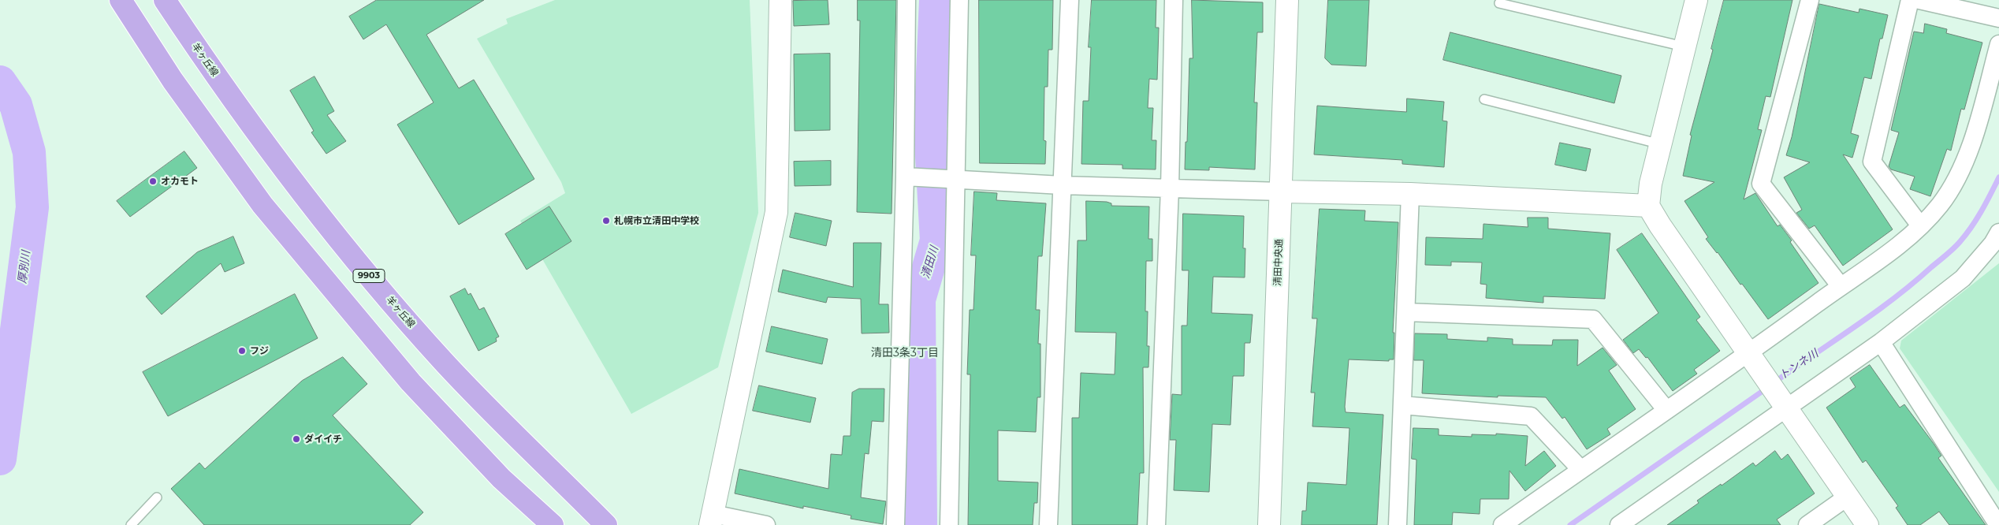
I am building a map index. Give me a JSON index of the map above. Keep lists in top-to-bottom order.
{
  "streets": {
    "main road": ["羊ヶ丘線", "9903"],
    "street": ["清田中央通"]
  },
  "districts": ["清田3条3丁目"],
  "water": ["清田川", "厚別川", "トンネ川"],
  "places": [
    "オカモト",
    "札幌市立清田中学校",
    "フジ",
    "ダイイチ"
  ]
}
